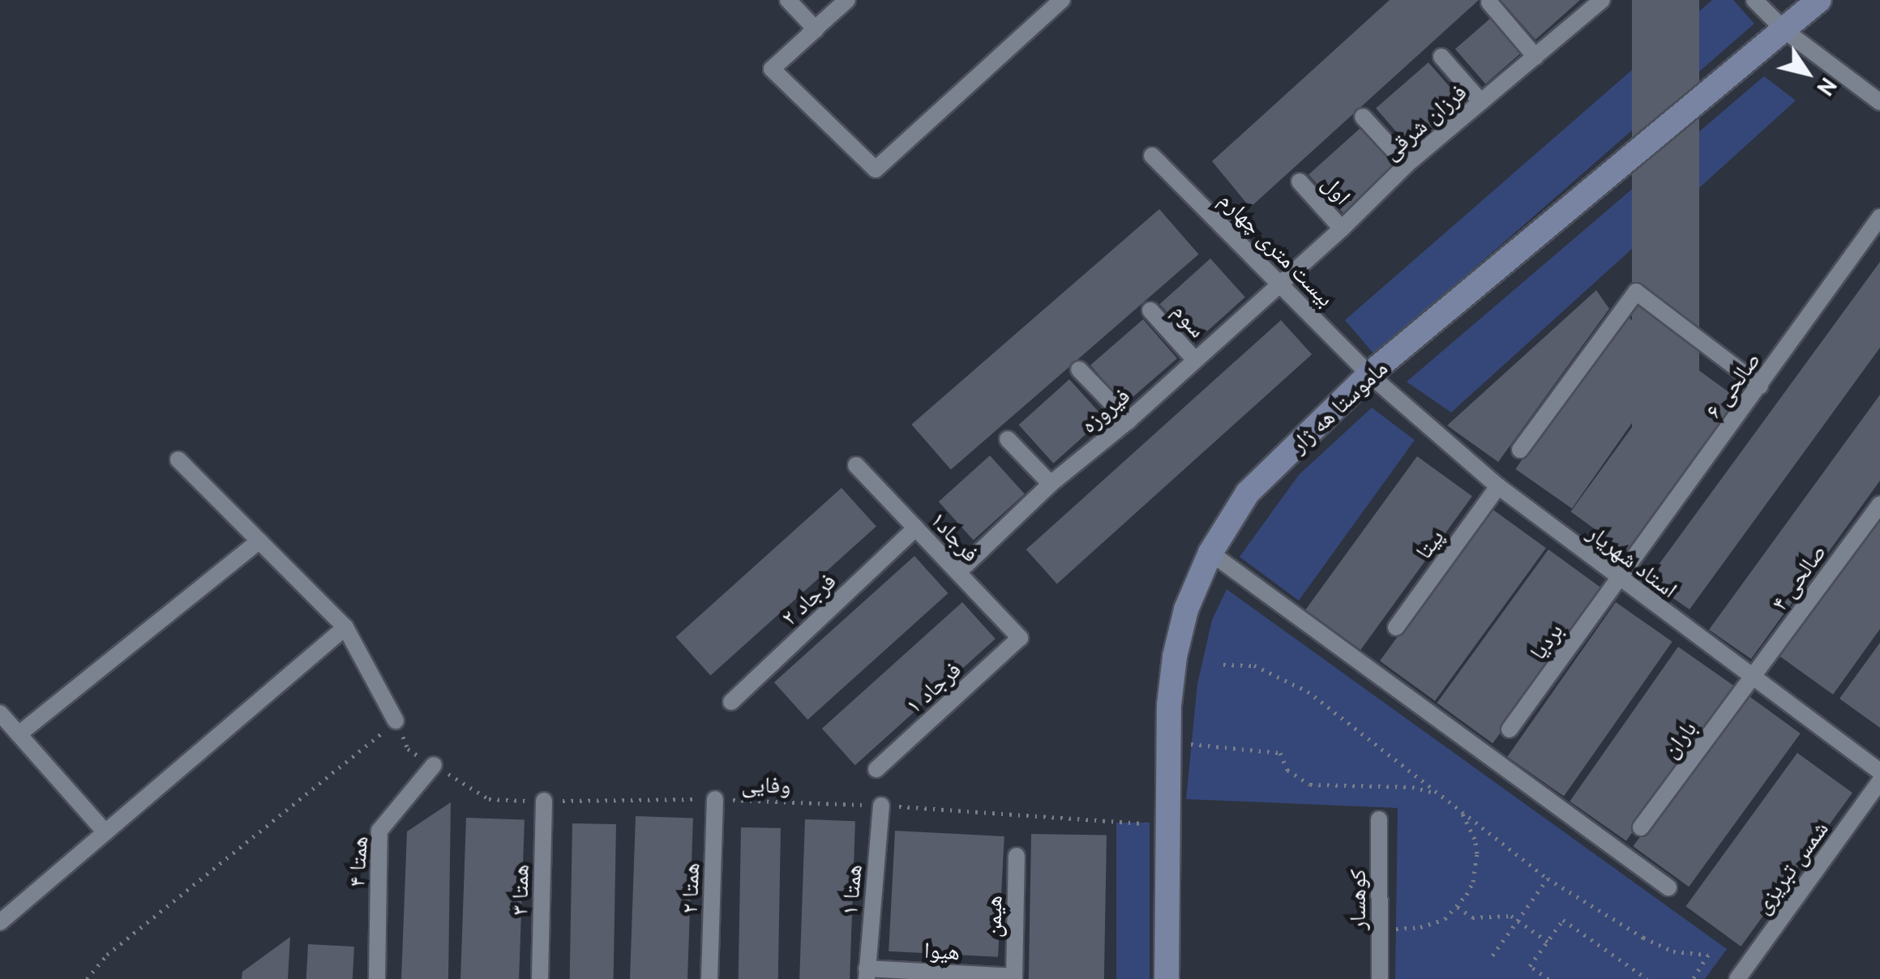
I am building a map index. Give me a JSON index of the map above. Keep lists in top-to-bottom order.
{
  "streets": {
    "main road": ["ماموستا هه ژار"],
    "street": [
      "فرزان شرقی",
      "اول",
      "بیست متری چهارم",
      "سوم",
      "صالحی ۶",
      "فیروزه",
      "فرجاد۱",
      "پیتا",
      "استاد شهریار",
      "صالحی ۴",
      "فرجاد ۲",
      "بردیا",
      "فرجاد ۱",
      "باران",
      "همتا ۴",
      "شمس تبریزی",
      "همتا ۲",
      "همتا ۳",
      "همتا ۱",
      "کوهسار",
      "هیمن",
      "هیوا"
    ],
    "path": ["وفایی"]
  },
  "crossings": [
    ["فرزان شرقی", "اول"],
    ["فرزان شرقی", "بیست متری چهارم"],
    ["فرزان شرقی", "فیروزه"],
    ["بیست متری چهارم", "ماموستا هه ژار"],
    ["بیست متری چهارم", "فیروزه"],
    ["بیست متری چهارم", "استاد شهریار"],
    ["سوم", "فیروزه"],
    ["صالحی ۶", "استاد شهریار"],
    ["صالحی ۶", "بردیا"],
    ["ماموستا هه ژار", "استاد شهریار"],
    ["ماموستا هه ژار", "وفایی"],
    ["فیروزه", "فرجاد۱"],
    ["فرجاد۱", "فرجاد ۲"],
    ["فرجاد۱", "فرجاد ۱"],
    ["پیتا", "استاد شهریار"],
    ["استاد شهریار", "صالحی ۴"],
    ["استاد شهریار", "بردیا"],
    ["استاد شهریار", "باران"],
    ["استاد شهریار", "شمس تبریزی"],
    ["صالحی ۴", "باران"],
    ["وفایی", "همتا ۴"],
    ["وفایی", "همتا ۲"],
    ["وفایی", "همتا ۳"],
    ["وفایی", "همتا ۱"],
    ["همتا ۱", "هیوا"],
    ["هیمن", "هیوا"]
  ],
  "north": "bottom right"
}
